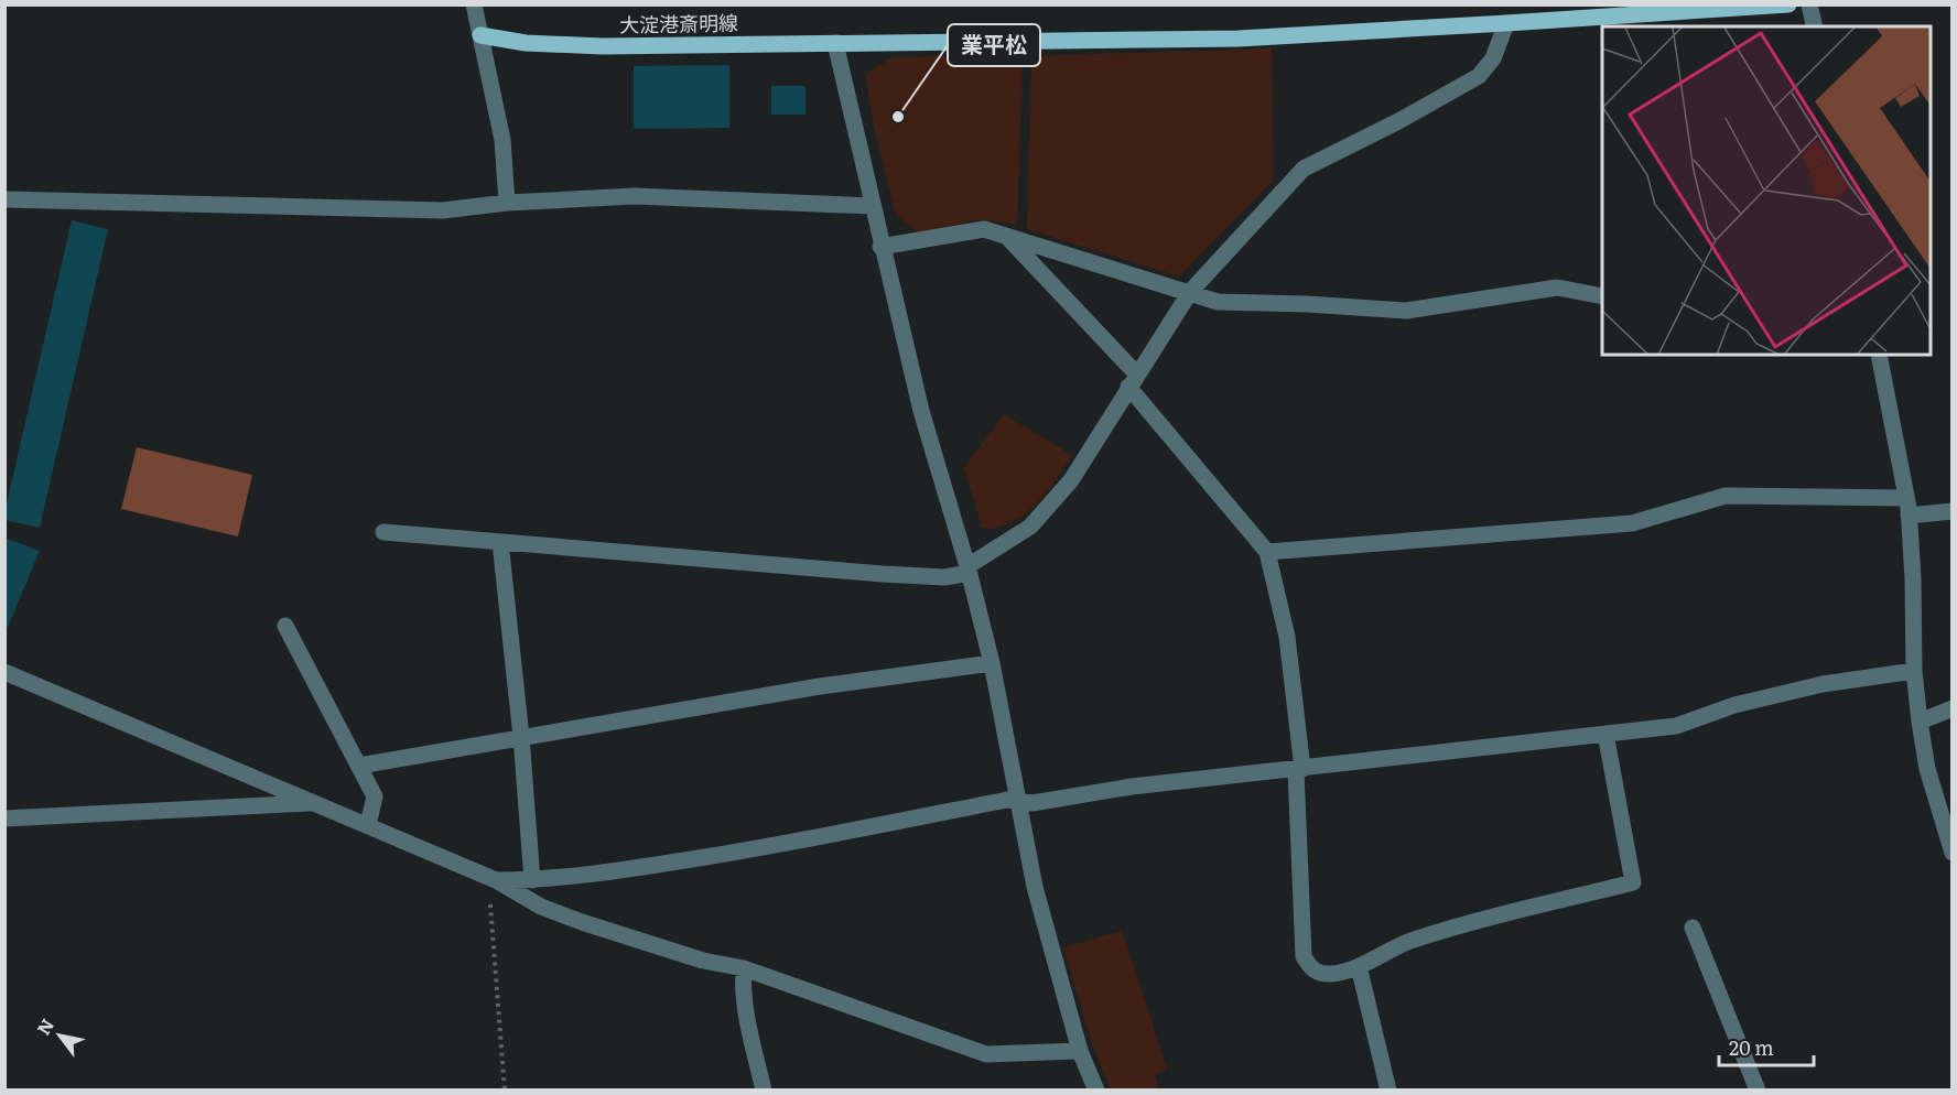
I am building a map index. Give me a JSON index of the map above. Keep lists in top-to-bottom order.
{
  "streets": {
    "main road": ["大淀港斎明線"]
  },
  "places": ["業平松"],
  "scale_bar": "20 m",
  "north": "top left"
}
